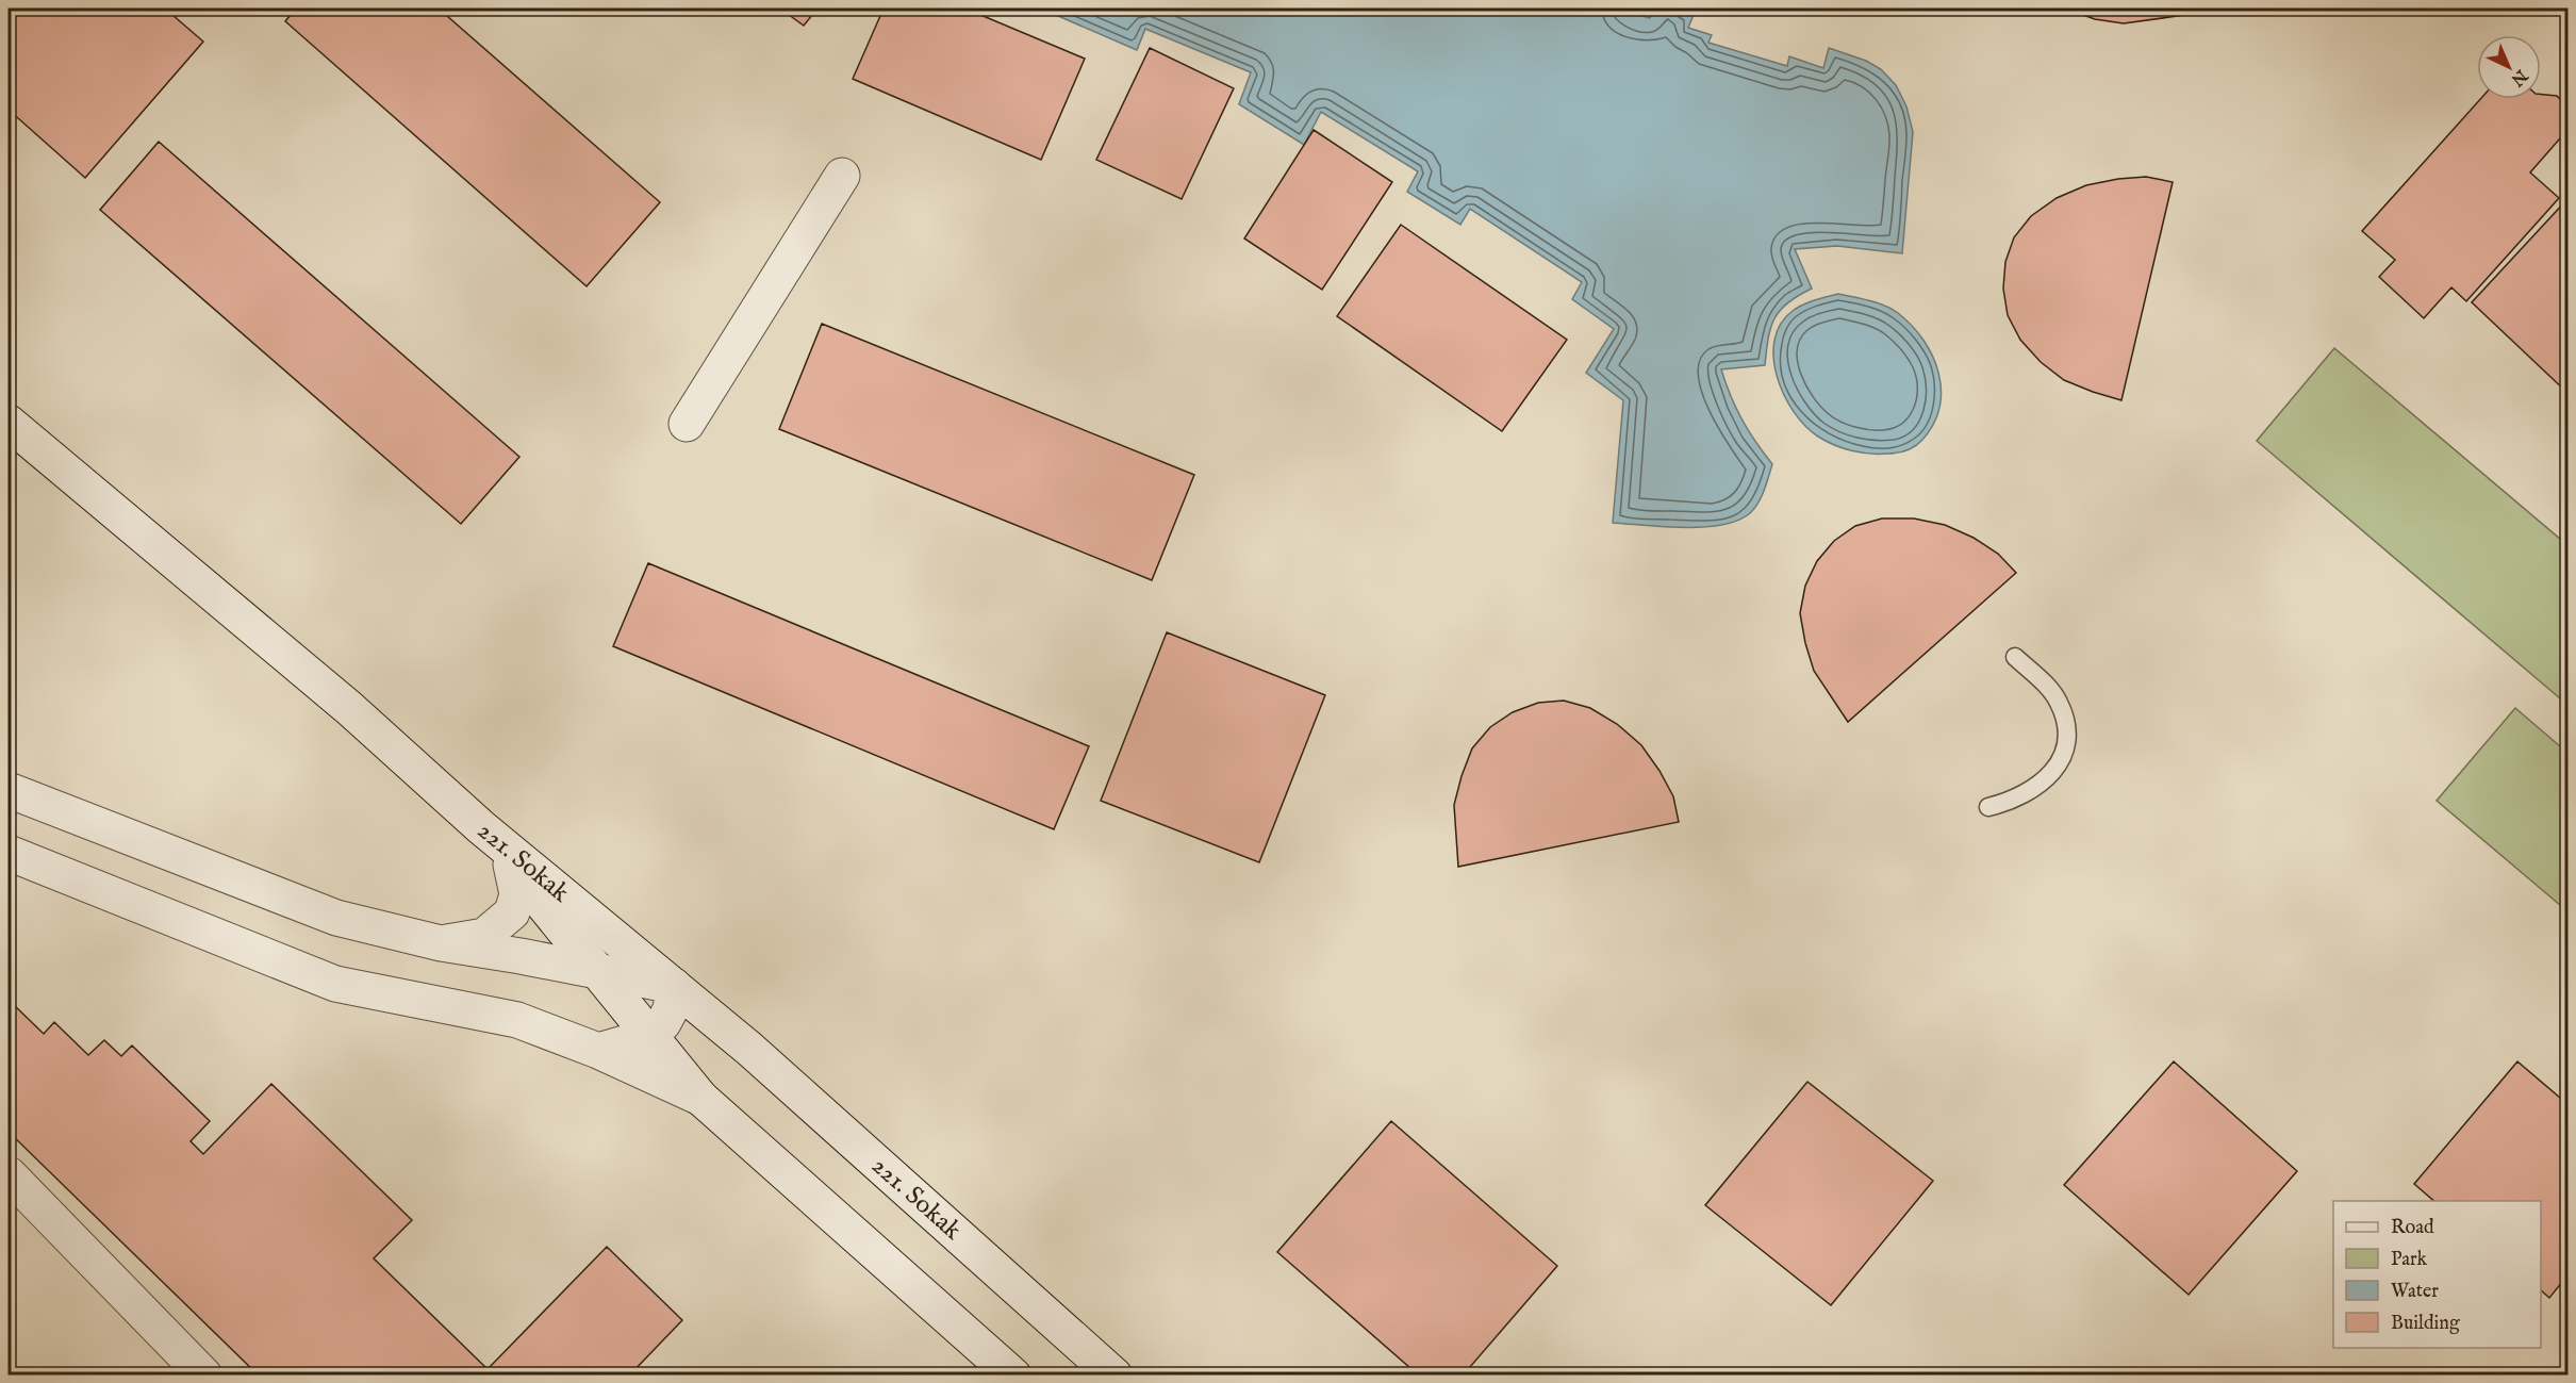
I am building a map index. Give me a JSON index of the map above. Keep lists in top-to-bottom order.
{
  "streets": {
    "street": ["221. Sokak"]
  },
  "legend": [
    "Road",
    "Park",
    "Water",
    "Building"
  ],
  "north": "bottom right"
}
